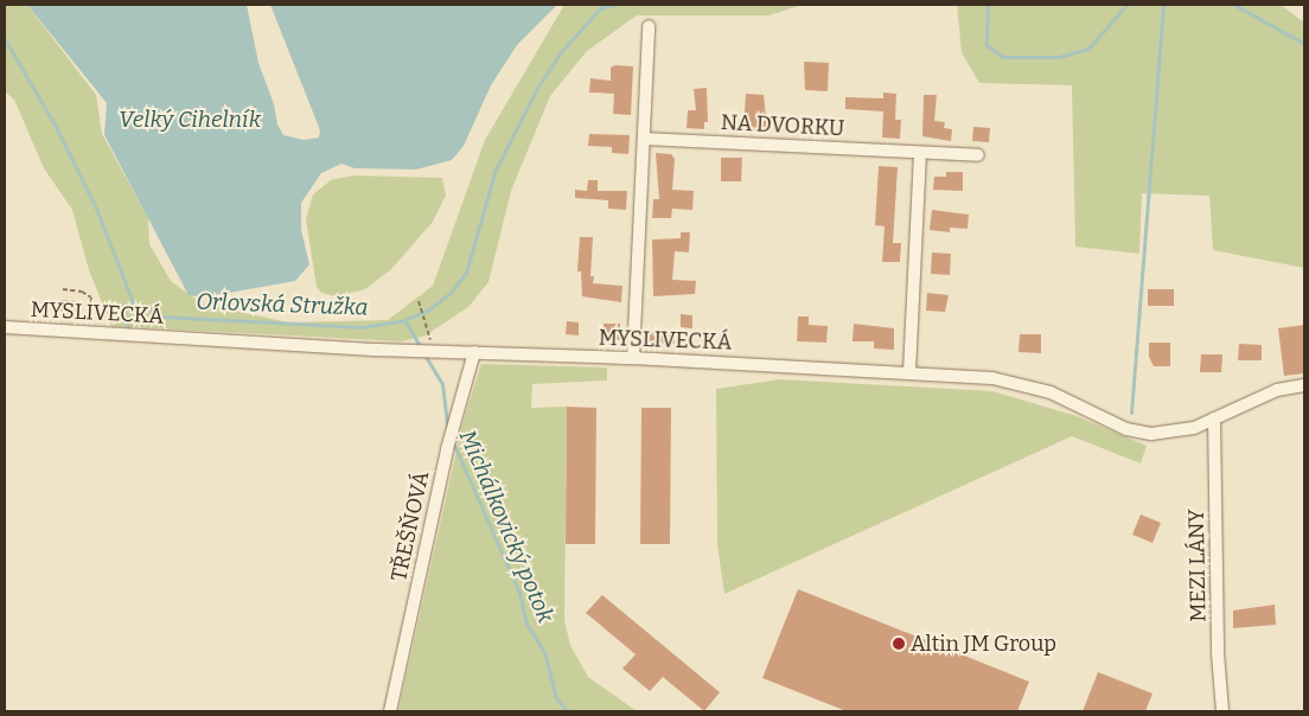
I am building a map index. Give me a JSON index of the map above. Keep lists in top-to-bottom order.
{
  "streets": {
    "street": [
      "NA DVORKU",
      "MYSLIVECKÁ",
      "TŘEŠŇOVÁ",
      "MEZI LÁNY"
    ]
  },
  "crossings": [
    ["MYSLIVECKÁ", "TŘEŠŇOVÁ"],
    ["MYSLIVECKÁ", "MEZI LÁNY"]
  ],
  "water": ["Velký Cihelník", "Orlovská Stružka", "Michálkovický potok"],
  "places": ["Altin JM Group"]
}
